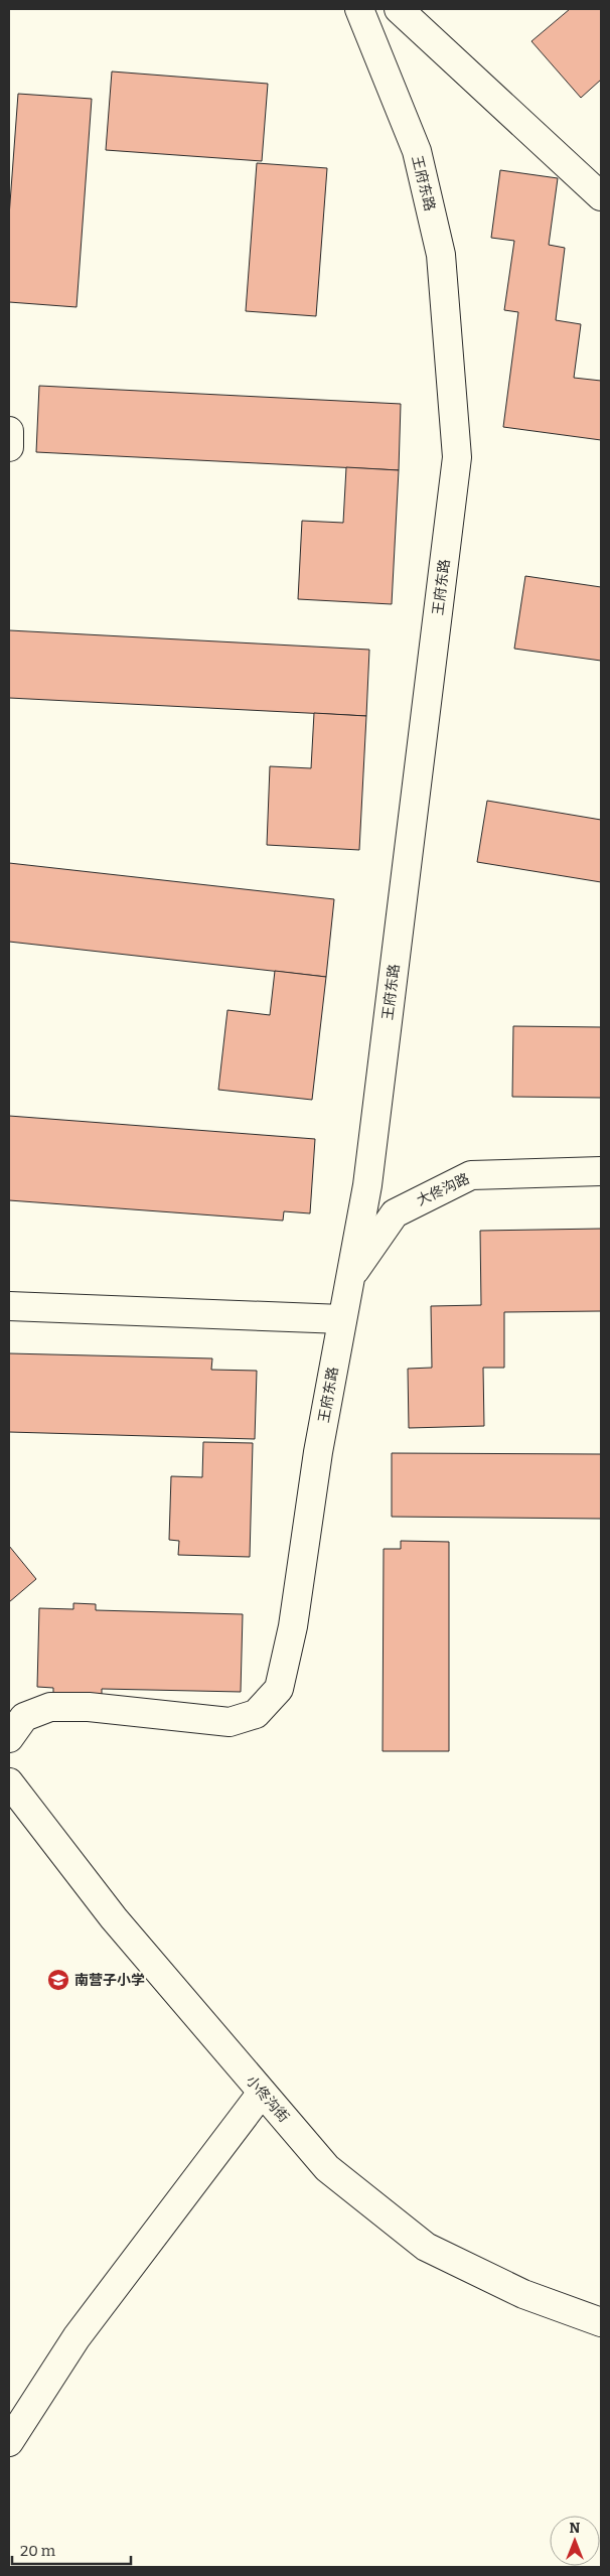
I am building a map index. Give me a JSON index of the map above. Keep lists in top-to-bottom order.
{
  "streets": {
    "street": ["王府东路", "大佟沟路", "小佟沟街"]
  },
  "crossings": [
    ["王府东路", "大佟沟路"]
  ],
  "places": {
    "school or university": ["南营子小学"]
  },
  "scale_bar": "20 m",
  "north": "top"
}
